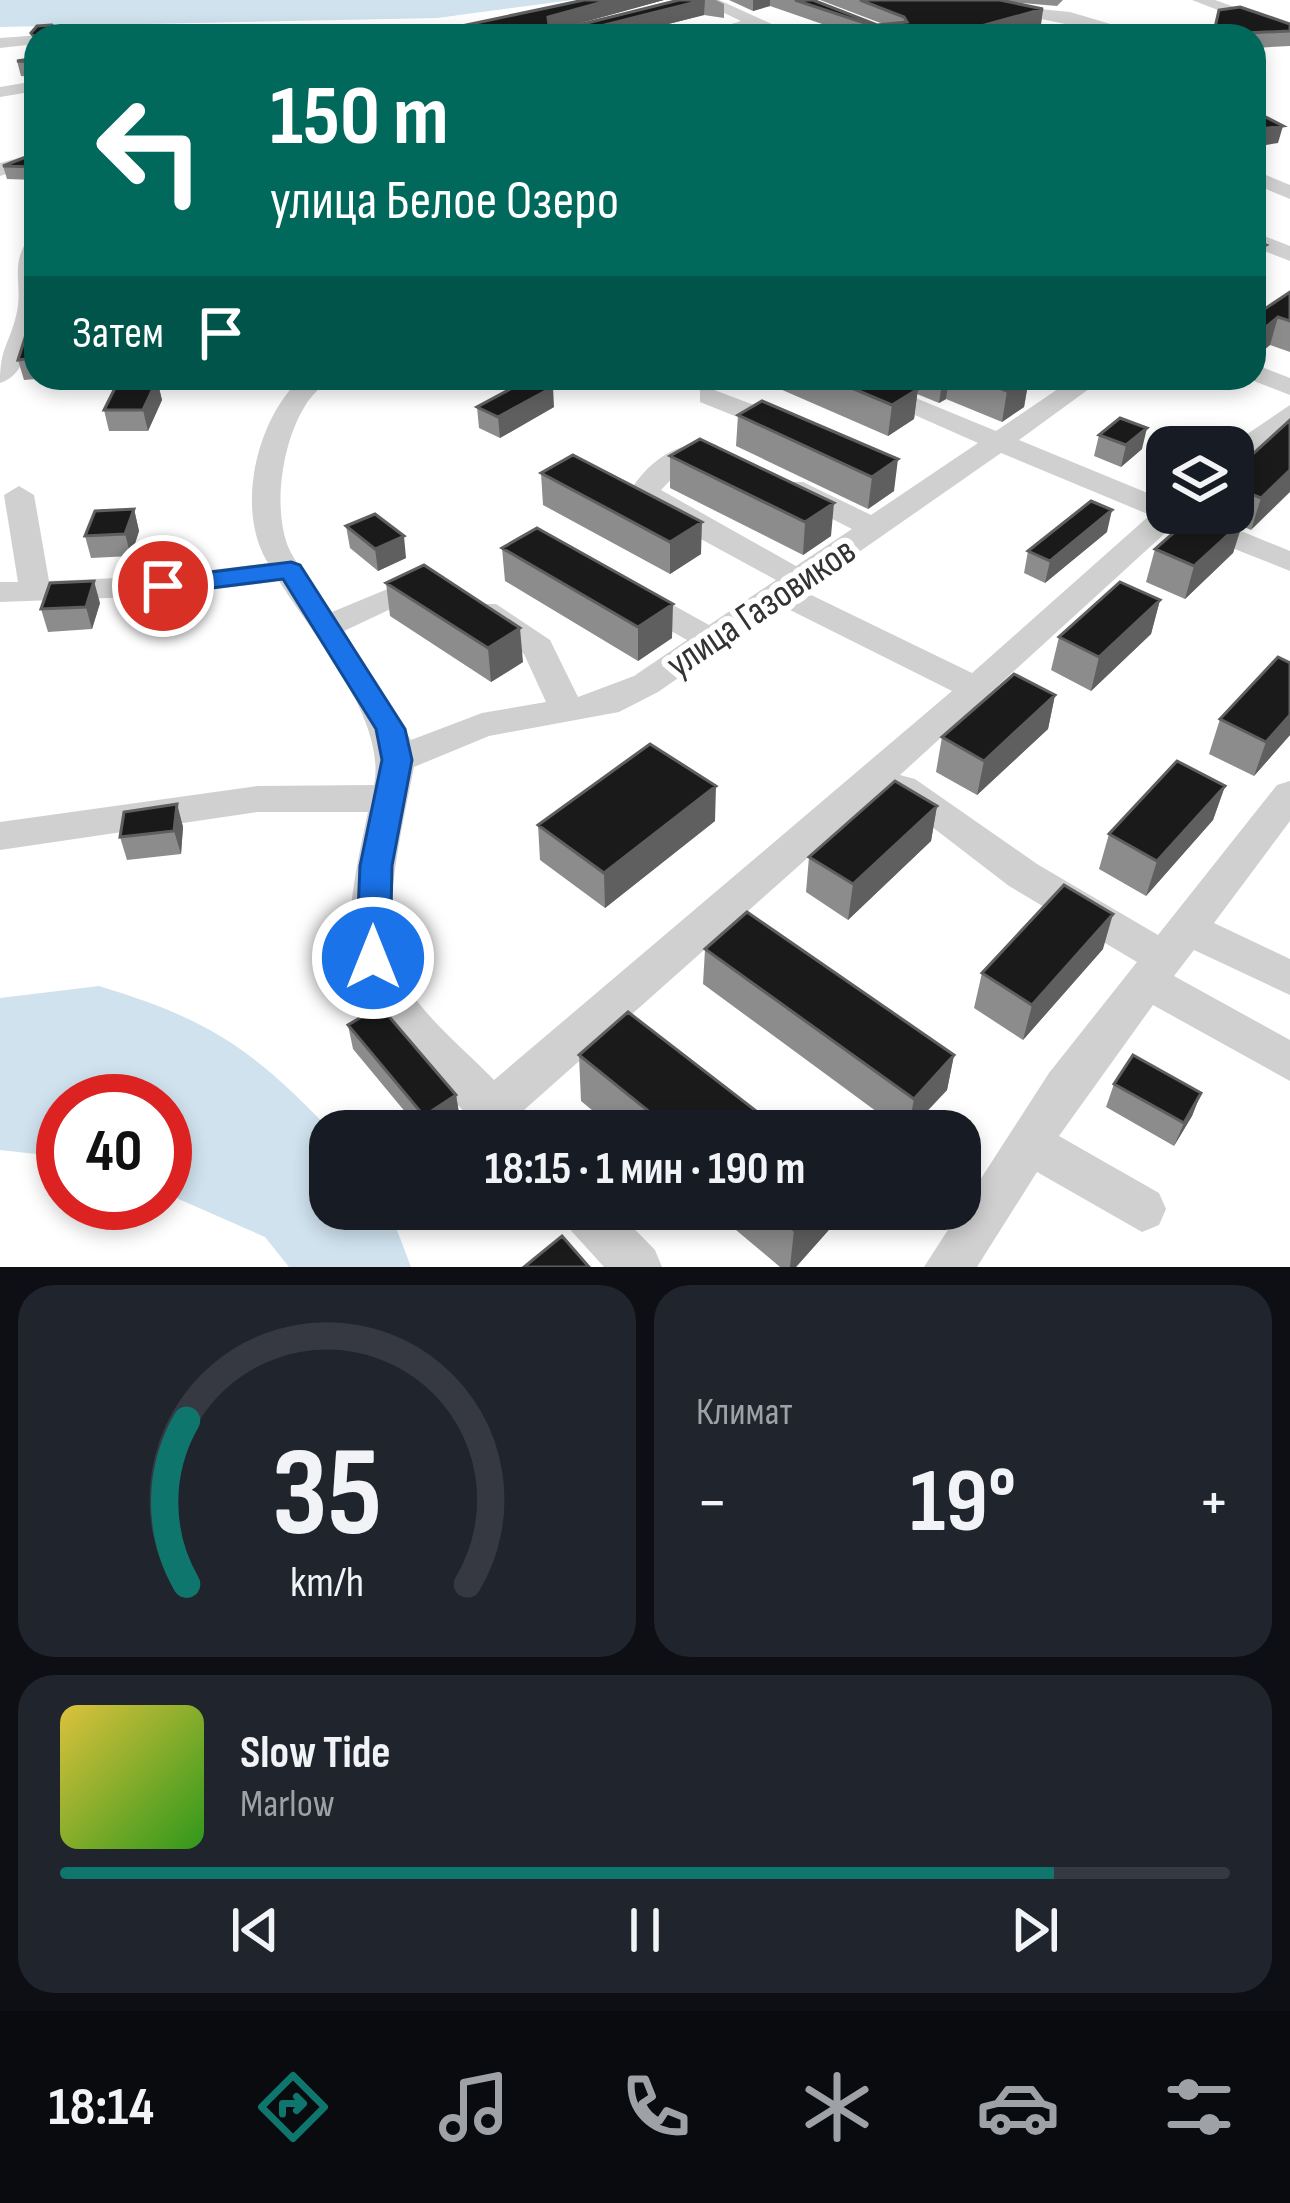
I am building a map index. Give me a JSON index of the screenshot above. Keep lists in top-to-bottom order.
{
  "streets": {
    "street": ["улица Газовиков"]
  },
  "page": {
    "turn": ["150 m", "улица Белое Озеро"],
    "then": "Затем",
    "limit": "40",
    "trip": "18:15 · 1 мин · 190 m",
    "tile": "Климат",
    "heat": ["−", "19°", "+"],
    "song": ["Slow Tide", "Marlow"],
    "tabs": "18:14",
    "gauge": ["35", "km/h"]
  }
}
